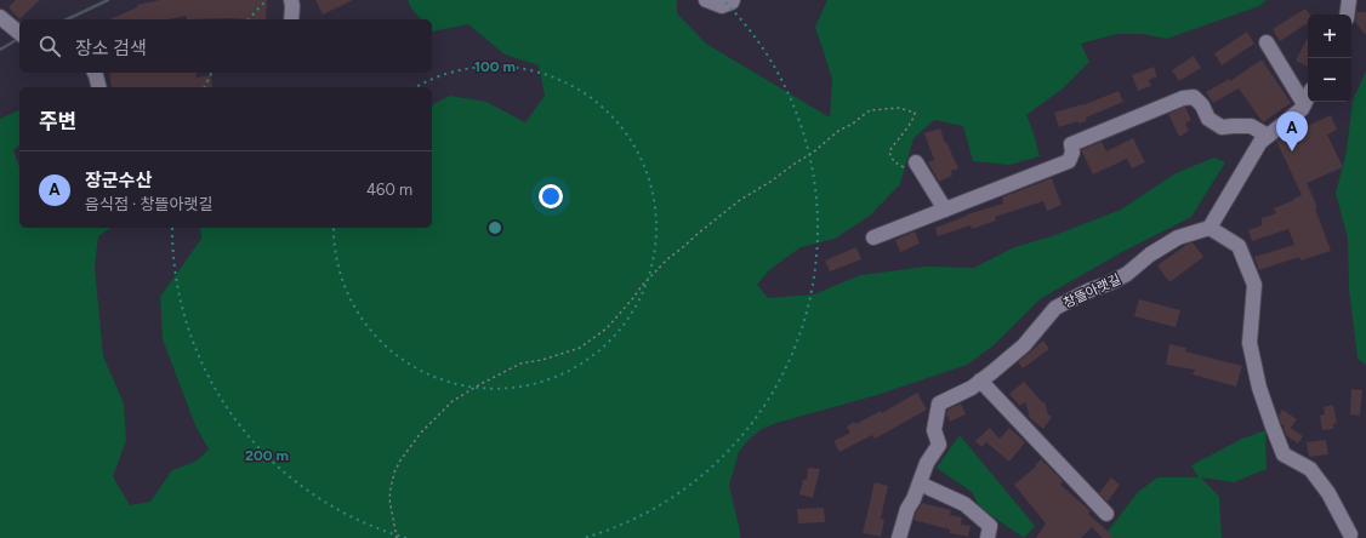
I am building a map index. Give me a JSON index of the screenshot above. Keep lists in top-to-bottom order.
{
  "streets": {
    "street": ["창뜰아랫길"]
  },
  "page": {
    "map_buttons": ["+", "−"],
    "search": "장소 검색",
    "heading": "주변",
    "pins": "A",
    "list": [
      {
        "mark": "A",
        "name": "장군수산",
        "note": "음식점 · 창뜰아랫길",
        "value": "460 m"
      }
    ]
  },
  "rings": ["100 m", "200 m"]
}
